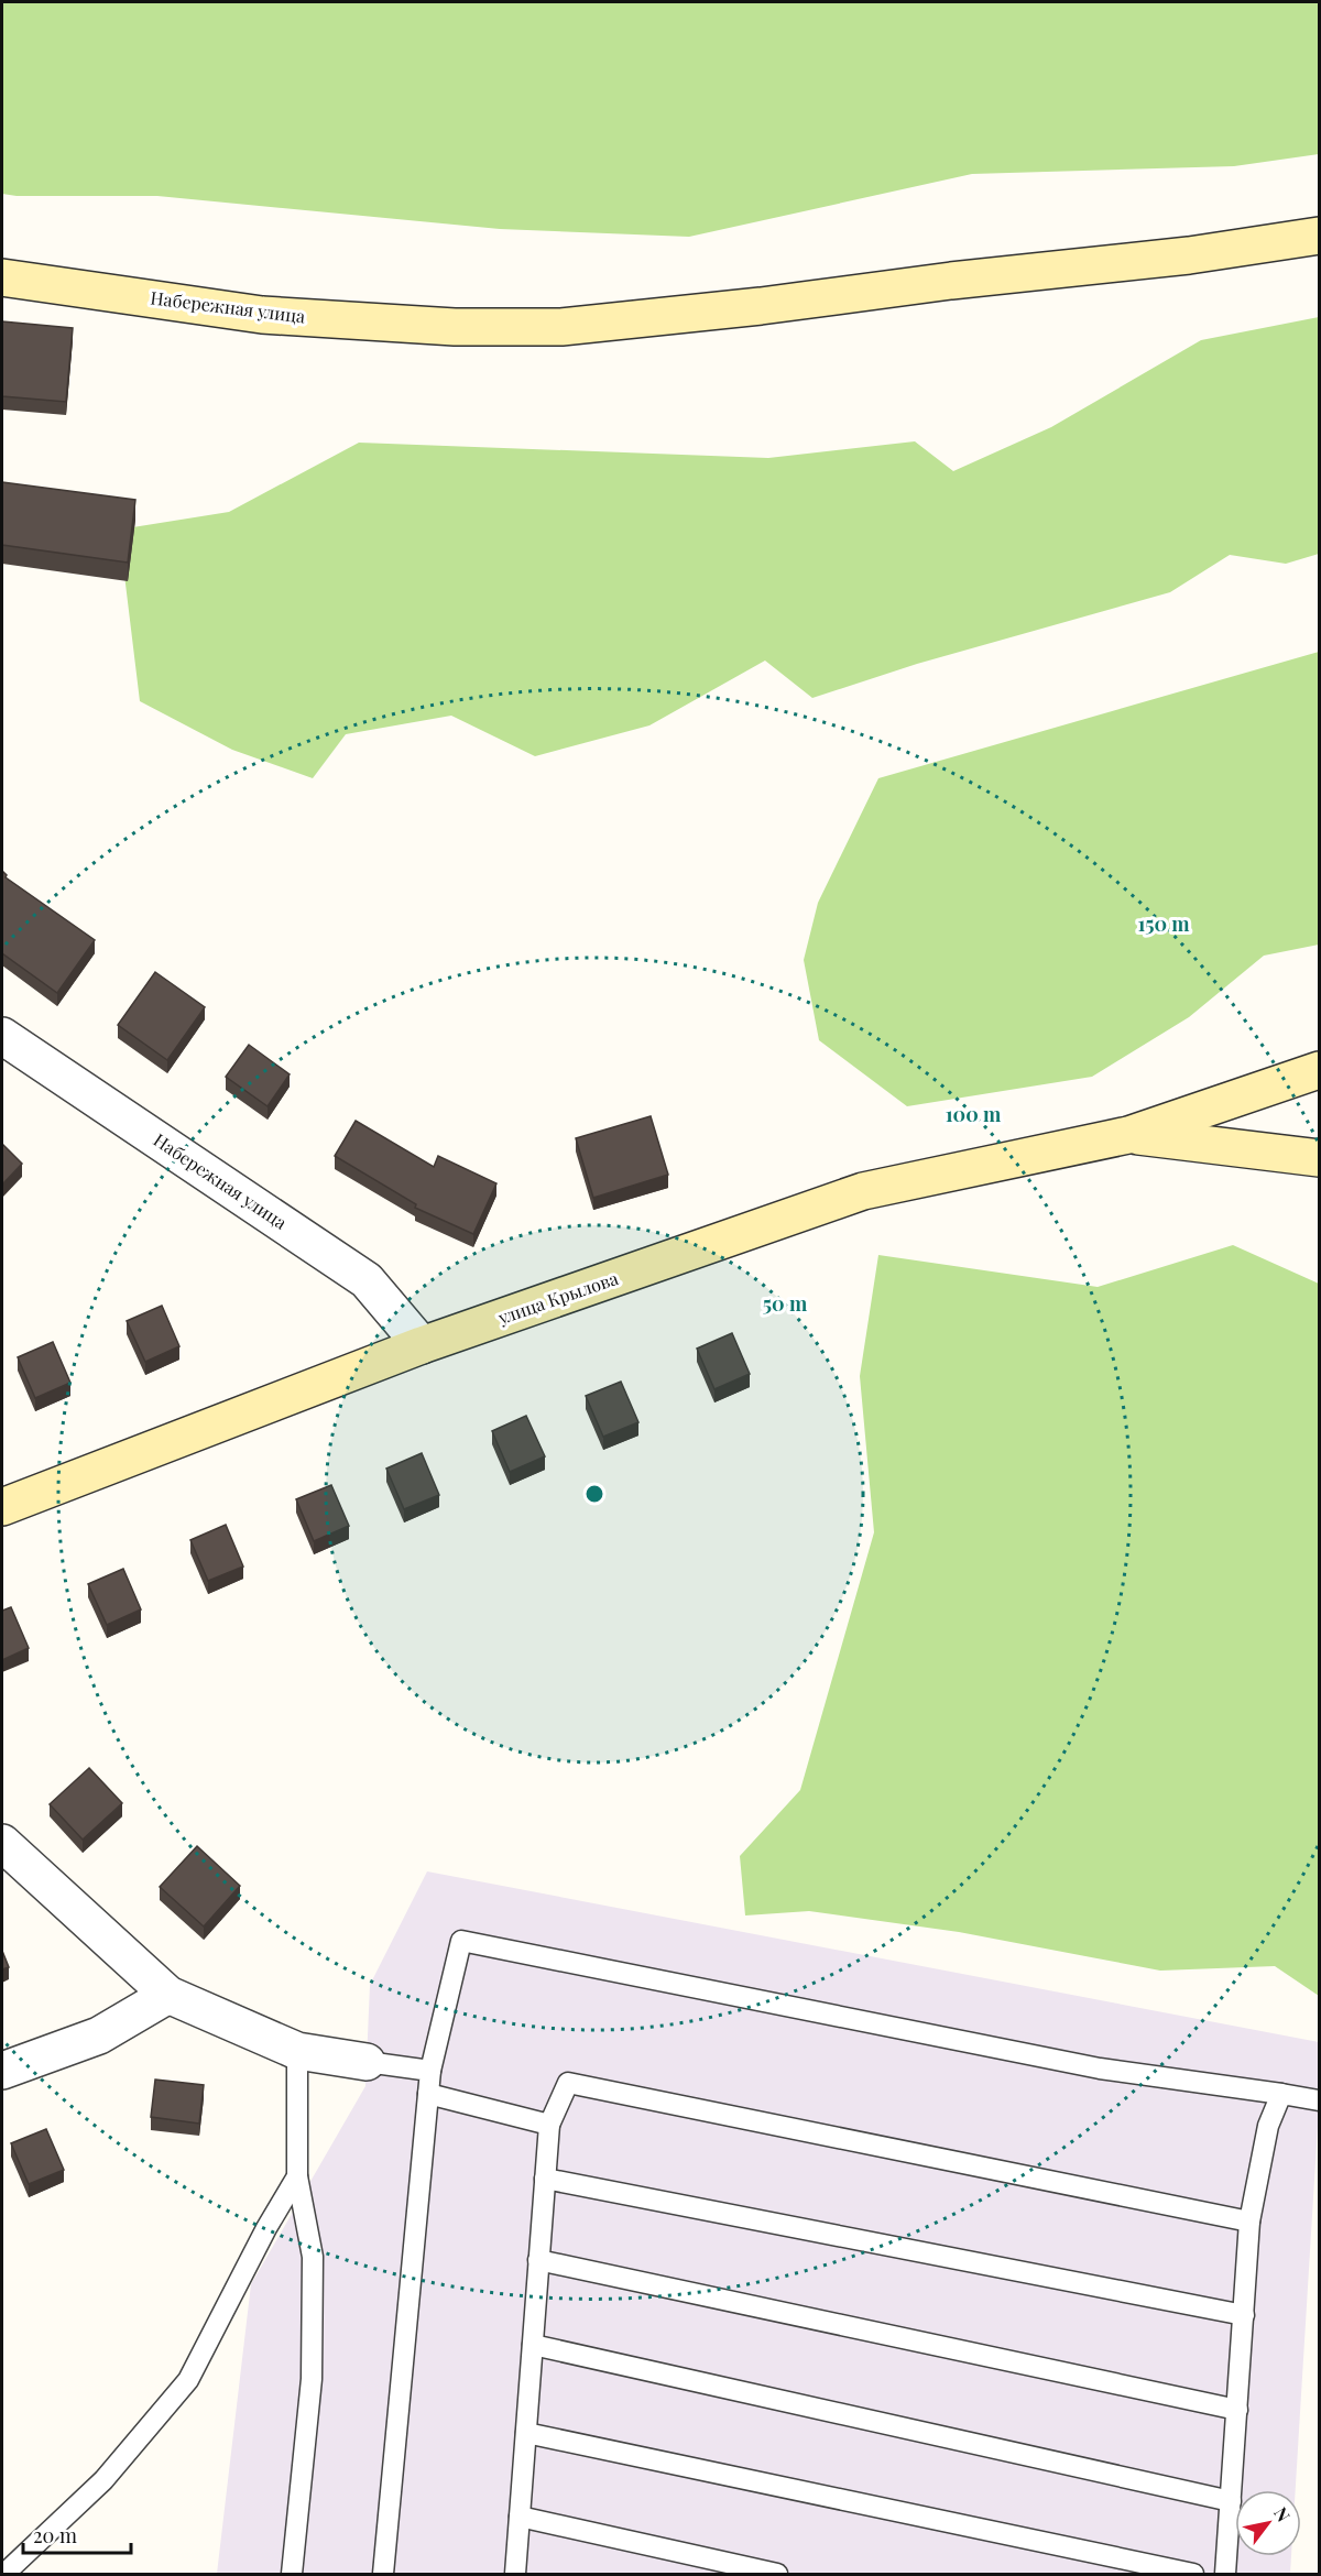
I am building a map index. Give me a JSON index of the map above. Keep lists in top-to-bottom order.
{
  "streets": {
    "street": ["Набережная улица", "улица Крылова"]
  },
  "crossings": [
    ["Набережная улица", "улица Крылова"]
  ],
  "scale_bar": "20 m",
  "north": "top right",
  "rings": ["150 m", "100 m", "50 m"]
}
